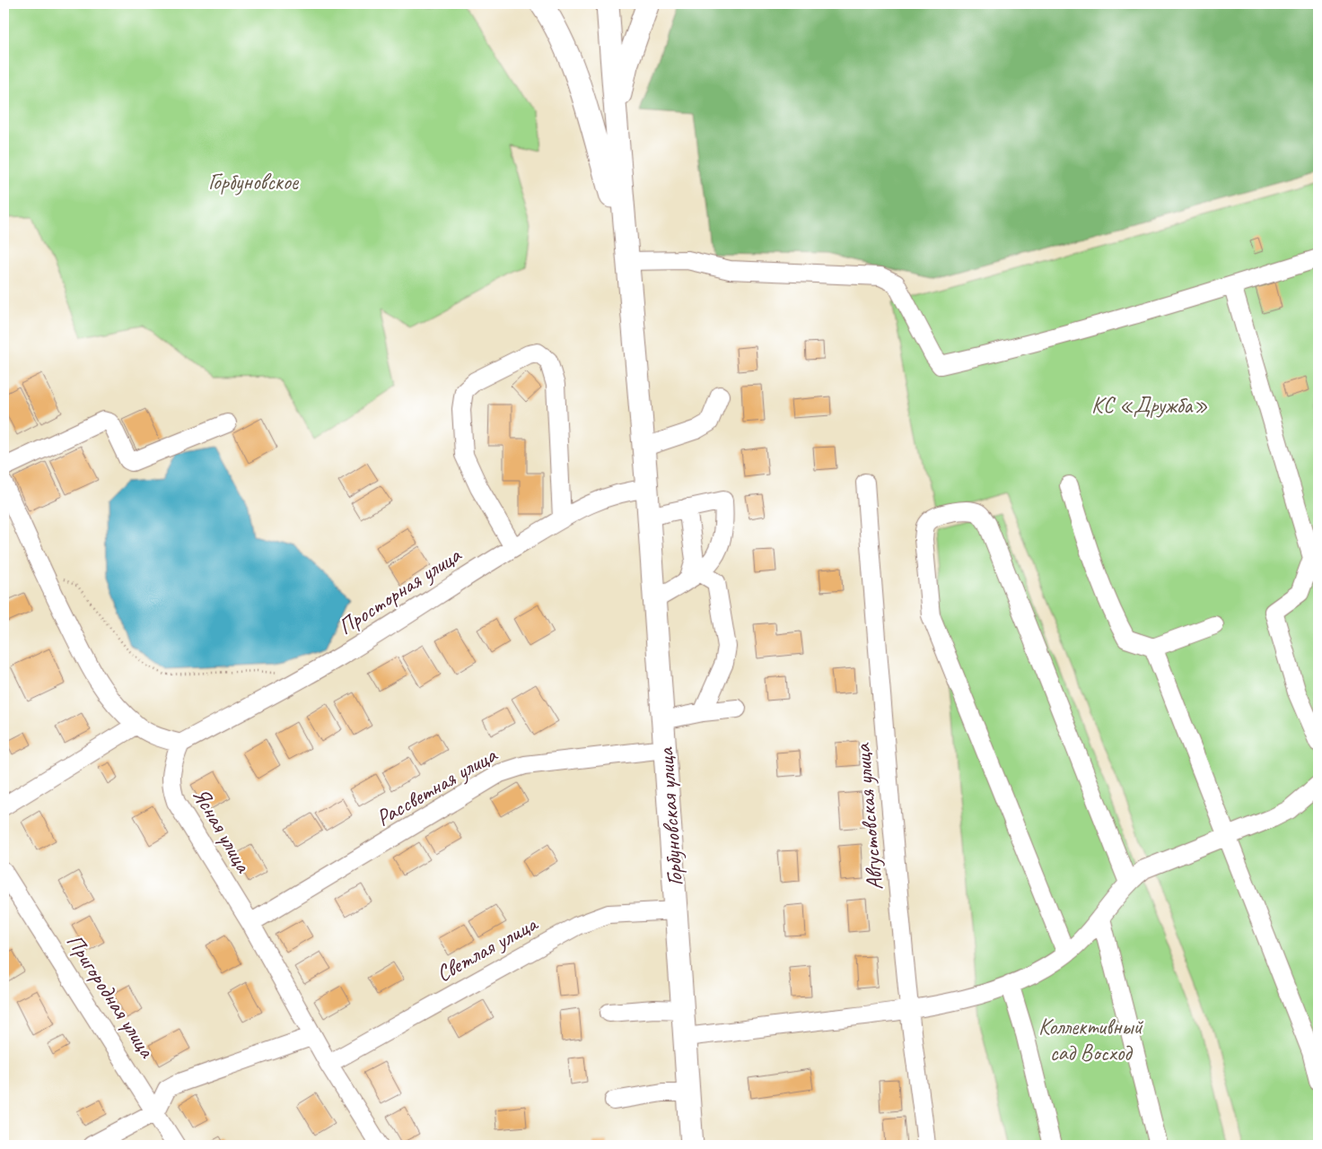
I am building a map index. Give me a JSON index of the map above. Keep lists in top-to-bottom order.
{
  "streets": {
    "main road": ["Горбуновская улица"],
    "street": [
      "Просторная улица",
      "Рассветная улица",
      "Августовская улица",
      "Ясная улица",
      "Светлая улица",
      "Пригородная улица"
    ]
  },
  "crossings": [
    ["Просторная улица", "Горбуновская улица"],
    ["Просторная улица", "Ясная улица"],
    ["Рассветная улица", "Горбуновская улица"],
    ["Рассветная улица", "Ясная улица"],
    ["Горбуновская улица", "Светлая улица"],
    ["Ясная улица", "Светлая улица"]
  ],
  "parks": ["Горбуновское", "КС «Дружба»", "Коллективный сад Восход"]
}
